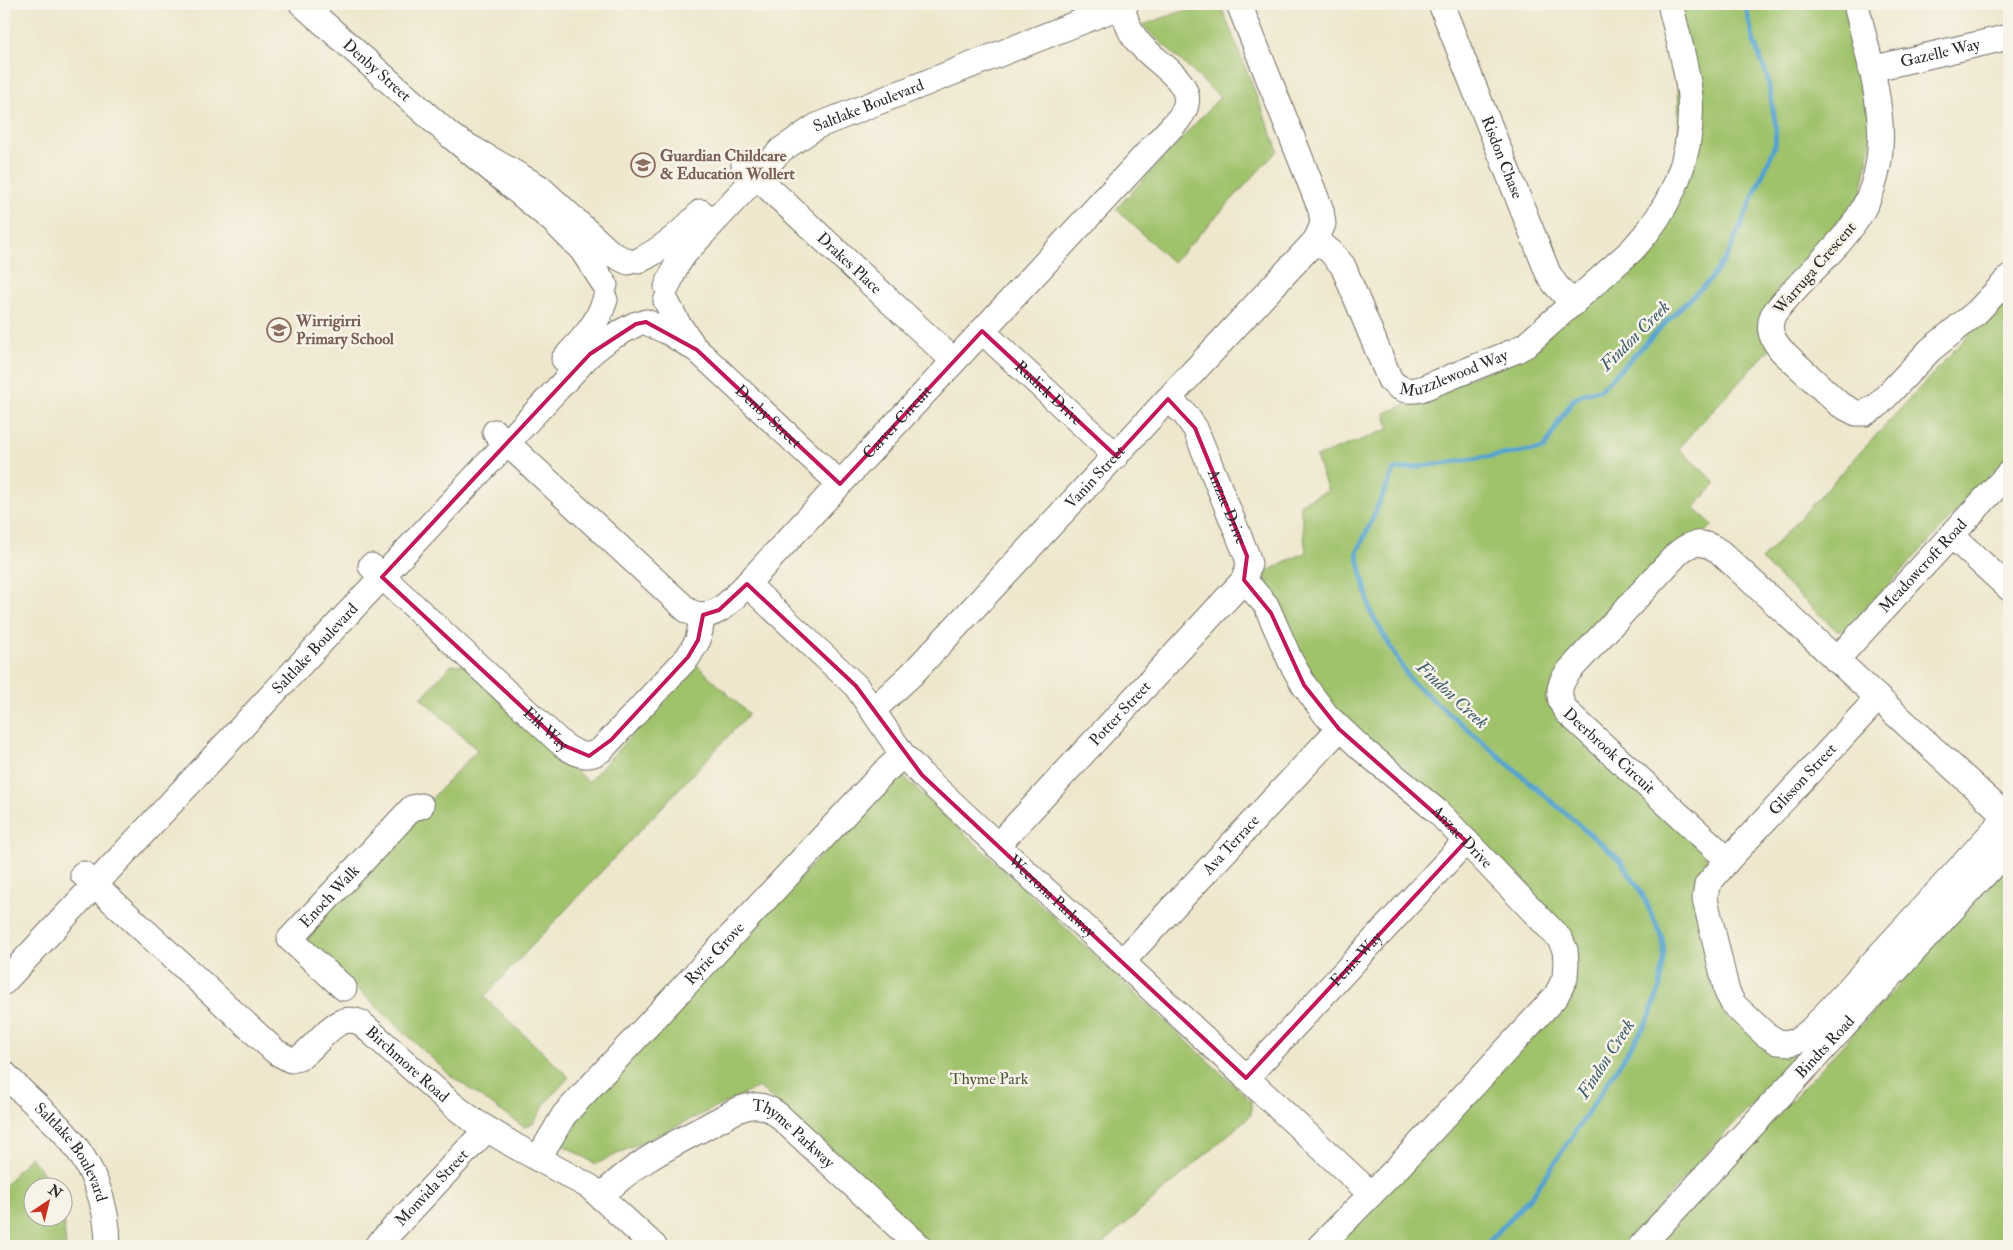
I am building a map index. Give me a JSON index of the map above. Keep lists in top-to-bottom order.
{
  "streets": {
    "street": [
      "Gazelle Way",
      "Denby Street",
      "Saltlake Boulevard",
      "Risdon Chase",
      "Drakes Place",
      "Warruga Crescent",
      "Muzzlewood Way",
      "Rudick Drive",
      "Carver Circuit",
      "Vanin Street",
      "Anzac Drive",
      "Meadowcroft Road",
      "Potter Street",
      "Elk Way",
      "Deerbrook Circuit",
      "Glisson Street",
      "Ava Terrace",
      "Weerona Parkway",
      "Enoch Walk",
      "Ryrie Grove",
      "Fenix Way",
      "Bindts Road",
      "Birchmore Road",
      "Thyme Parkway",
      "Monvida Street"
    ]
  },
  "crossings": [
    ["Gazelle Way", "Warruga Crescent"],
    ["Denby Street", "Saltlake Boulevard"],
    ["Denby Street", "Carver Circuit"],
    ["Saltlake Boulevard", "Drakes Place"],
    ["Saltlake Boulevard", "Carver Circuit"],
    ["Saltlake Boulevard", "Elk Way"],
    ["Saltlake Boulevard", "Birchmore Road"],
    ["Risdon Chase", "Muzzlewood Way"],
    ["Drakes Place", "Carver Circuit"],
    ["Muzzlewood Way", "Vanin Street"],
    ["Rudick Drive", "Carver Circuit"],
    ["Rudick Drive", "Vanin Street"],
    ["Carver Circuit", "Elk Way"],
    ["Carver Circuit", "Weerona Parkway"],
    ["Vanin Street", "Anzac Drive"],
    ["Vanin Street", "Weerona Parkway"],
    ["Anzac Drive", "Potter Street"],
    ["Anzac Drive", "Ava Terrace"],
    ["Anzac Drive", "Weerona Parkway"],
    ["Anzac Drive", "Fenix Way"],
    ["Meadowcroft Road", "Deerbrook Circuit"],
    ["Potter Street", "Weerona Parkway"],
    ["Deerbrook Circuit", "Glisson Street"],
    ["Ava Terrace", "Weerona Parkway"],
    ["Weerona Parkway", "Ryrie Grove"],
    ["Weerona Parkway", "Fenix Way"],
    ["Ryrie Grove", "Birchmore Road"],
    ["Birchmore Road", "Thyme Parkway"],
    ["Birchmore Road", "Monvida Street"]
  ],
  "water": ["Findon Creek"],
  "parks": ["Thyme Park"],
  "places": {
    "school or university": ["Guardian Childcare & Education Wollert", "Wirrigirri Primary School"]
  },
  "north": "top right"
}
